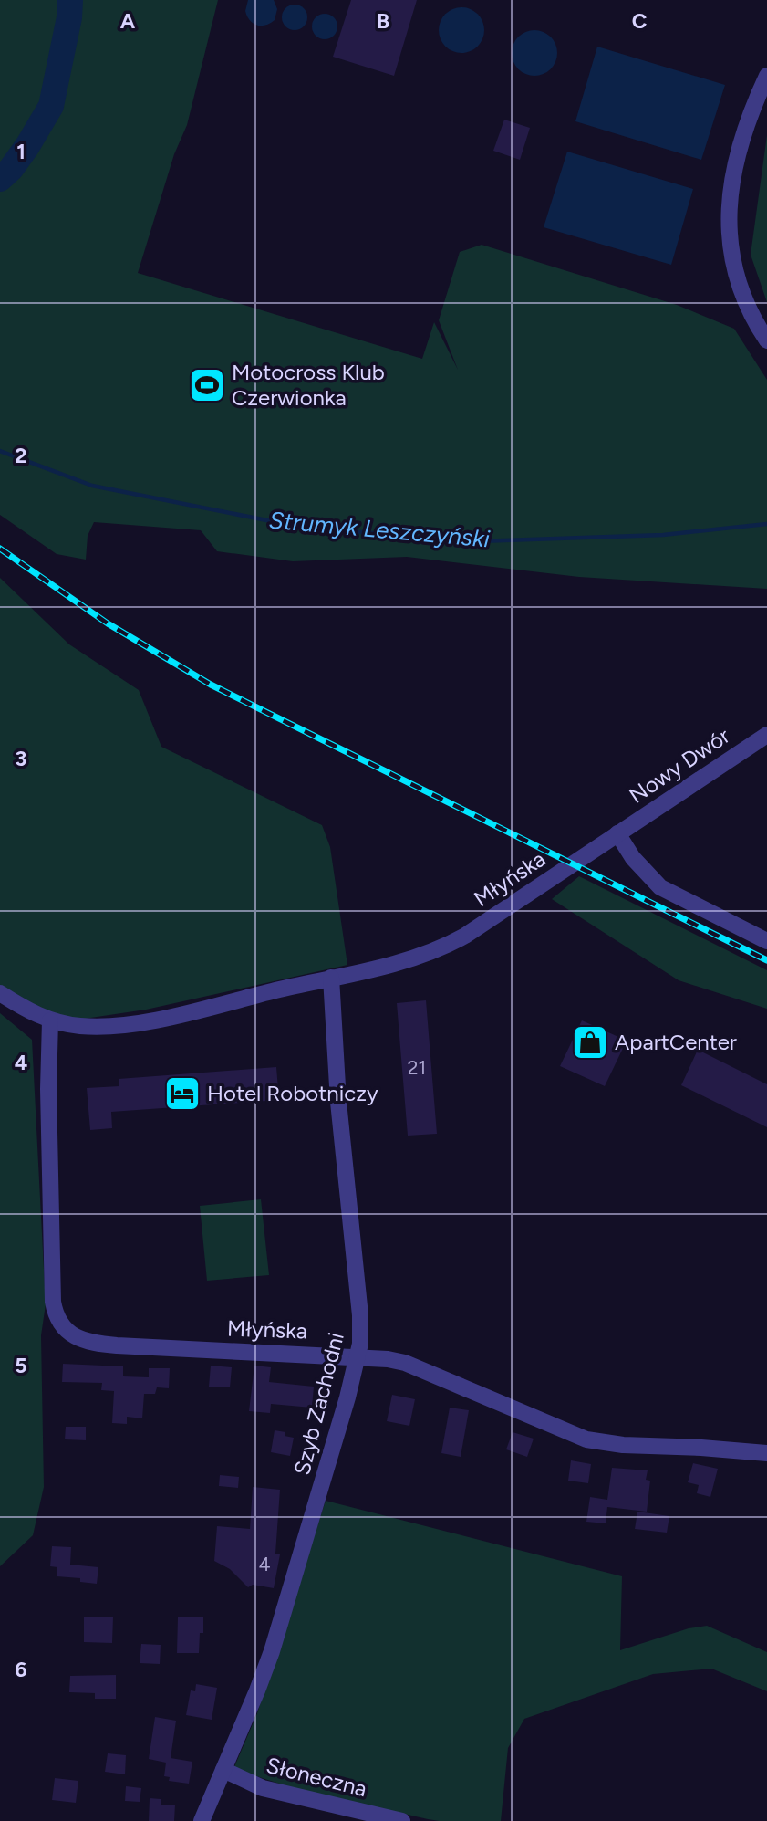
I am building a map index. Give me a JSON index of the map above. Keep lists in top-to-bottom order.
{
  "streets": {
    "street": [
      "Nowy Dwór",
      "Młyńska",
      "Szyb Zachodni",
      "Słoneczna"
    ]
  },
  "crossings": [
    ["Nowy Dwór", "Młyńska"],
    ["Młyńska", "Szyb Zachodni"],
    ["Szyb Zachodni", "Słoneczna"]
  ],
  "water": ["Strumyk Leszczyński"],
  "places": {
    "sports": ["Motocross Klub Czerwionka"],
    "shop": ["ApartCenter"],
    "hotel": ["Hotel Robotniczy"]
  },
  "house_numbers": ["21", "4"],
  "grid": {
    "columns": ["A", "B", "C"],
    "rows": [
      "1",
      "2",
      "3",
      "4",
      "5",
      "6"
    ]
  }
}
